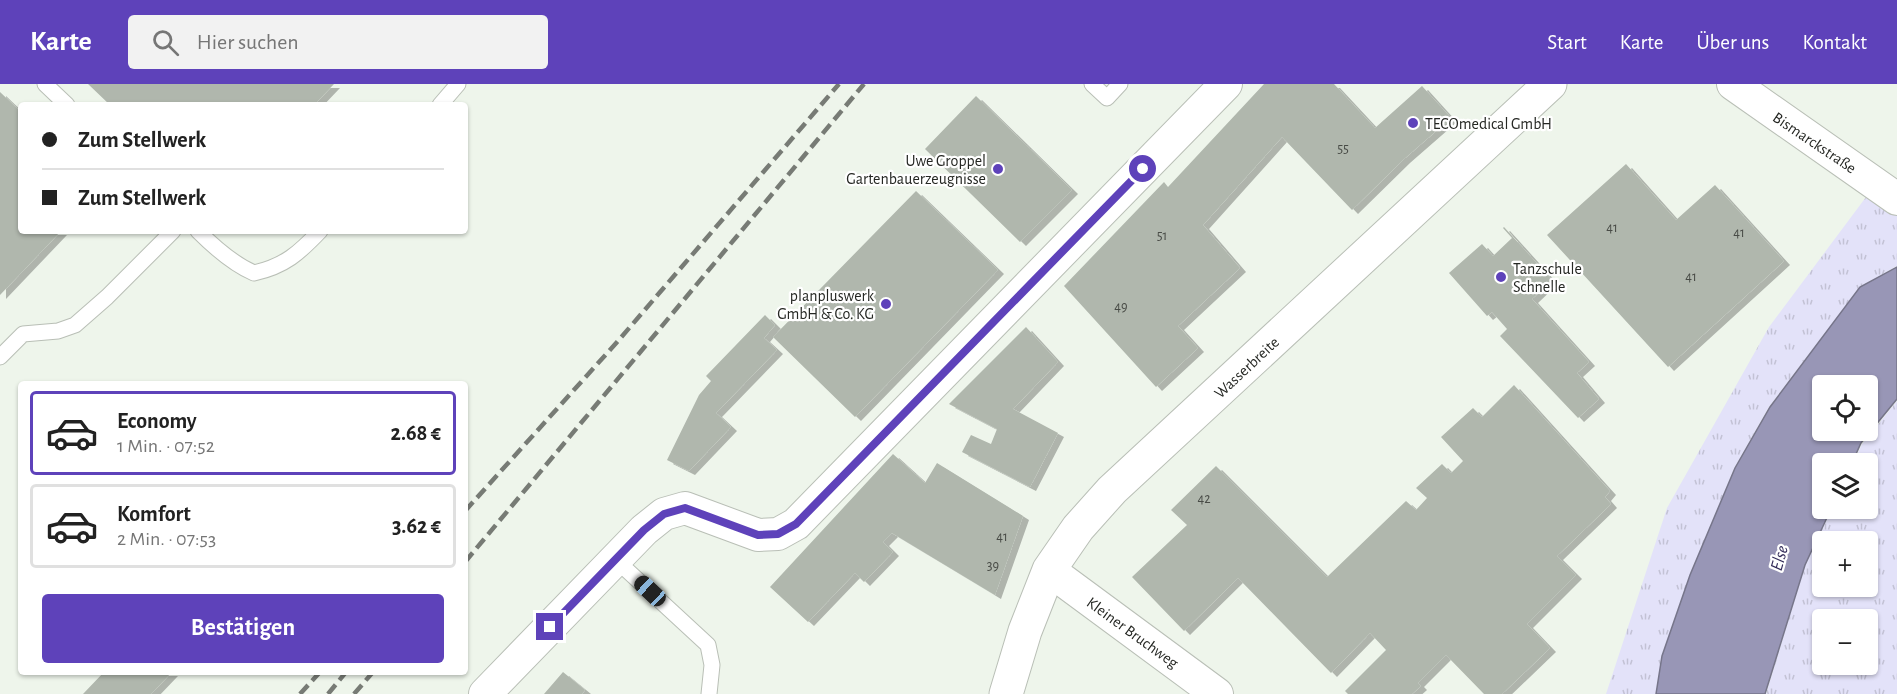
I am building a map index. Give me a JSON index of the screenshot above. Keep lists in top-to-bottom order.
{
  "streets": {
    "main road": ["Wasserbreite"],
    "street": ["Bismarckstraße", "Kleiner Bruchweg"]
  },
  "crossings": [
    ["Wasserbreite", "Kleiner Bruchweg"]
  ],
  "water": ["Else"],
  "places": [
    "TECOmedical GmbH",
    "Uwe Groppel Gartenbauerzeugnisse",
    "Tanzschule Schnelle",
    "planpluswerk GmbH & Co. KG"
  ],
  "house_numbers": [
    "55",
    "41",
    "41",
    "51",
    "41",
    "49",
    "42",
    "41",
    "39"
  ],
  "page": {
    "header": "Karte",
    "search": "Hier suchen",
    "nav": [
      "Start",
      "Karte",
      "Über uns",
      "Kontakt"
    ],
    "banner": ["Zum Stellwerk", "Zum Stellwerk"],
    "map_buttons": ["+", "−"],
    "list": [
      {
        "name": "Economy",
        "note": "1 Min. · 07:52",
        "value": "2.68 €"
      },
      {
        "name": "Komfort",
        "note": "2 Min. · 07:53",
        "value": "3.62 €"
      }
    ],
    "buttons": "Bestätigen"
  }
}
